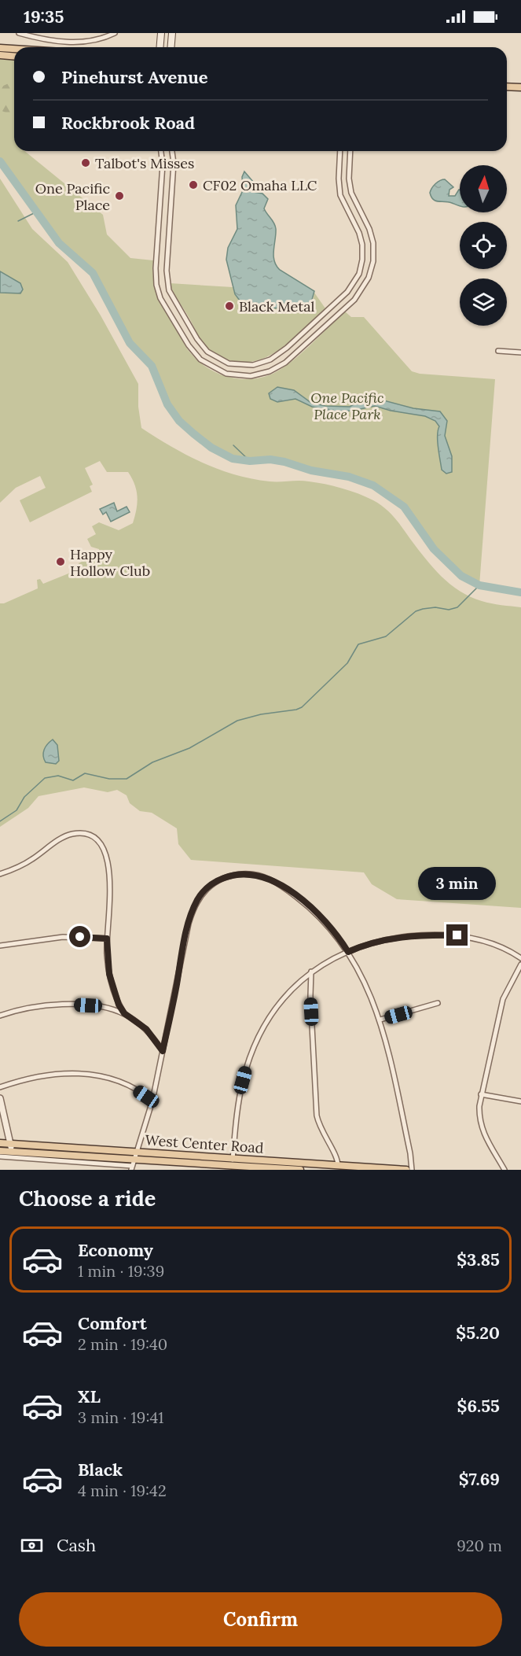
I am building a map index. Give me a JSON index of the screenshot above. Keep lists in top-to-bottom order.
{
  "streets": {
    "main road": ["West Center Road"]
  },
  "parks": ["One Pacific Place Park"],
  "places": [
    "Talbot's Misses",
    "CF02 Omaha LLC",
    "One Pacific Place",
    "Black Metal",
    "Happy Hollow Club"
  ],
  "north": "top",
  "page": {
    "status": "19:35",
    "banner": ["Pinehurst Avenue", "Rockbrook Road"],
    "bubble": "3 min",
    "heading": "Choose a ride",
    "list": [
      {
        "name": "Economy",
        "note": "1 min · 19:39",
        "value": "$3.85"
      },
      {
        "name": "Comfort",
        "note": "2 min · 19:40",
        "value": "$5.20"
      },
      {
        "name": "XL",
        "note": "3 min · 19:41",
        "value": "$6.55"
      },
      {
        "name": "Black",
        "note": "4 min · 19:42",
        "value": "$7.69"
      }
    ],
    "pay": ["Cash", "920 m"],
    "buttons": "Confirm"
  }
}
